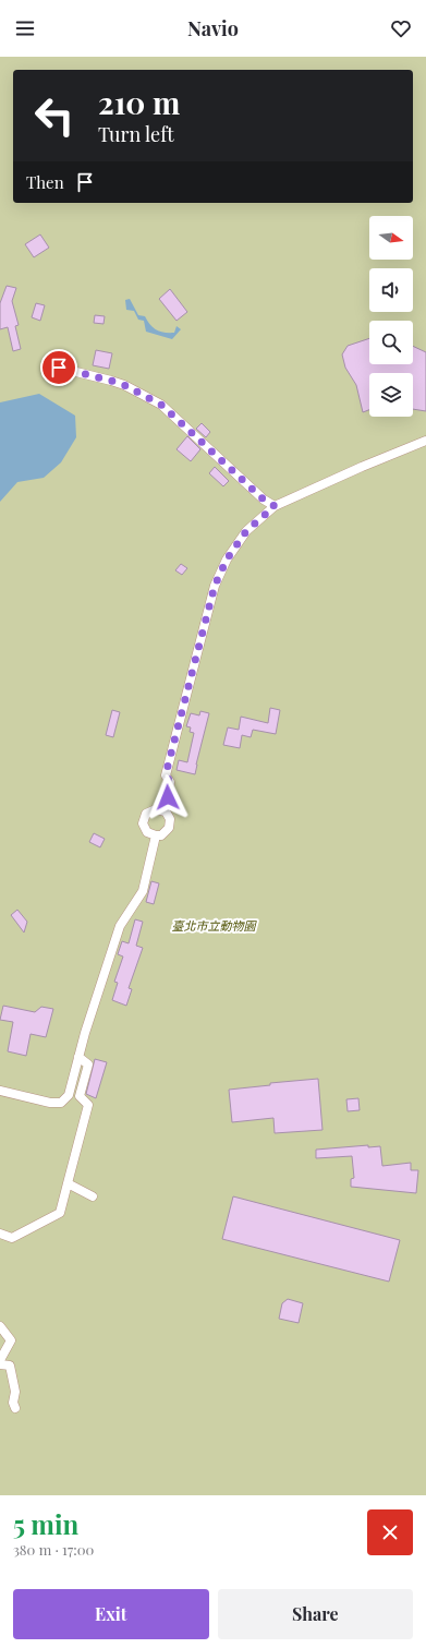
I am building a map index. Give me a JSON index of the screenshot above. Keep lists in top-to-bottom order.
{
  "parks": ["臺北市立動物園"],
  "north": "right",
  "page": {
    "header": "Navio",
    "turn": ["210 m", "Turn left"],
    "then": "Then",
    "heading": ["5 min", "380 m · 17:00"],
    "buttons": ["Exit", "Share"]
  }
}
